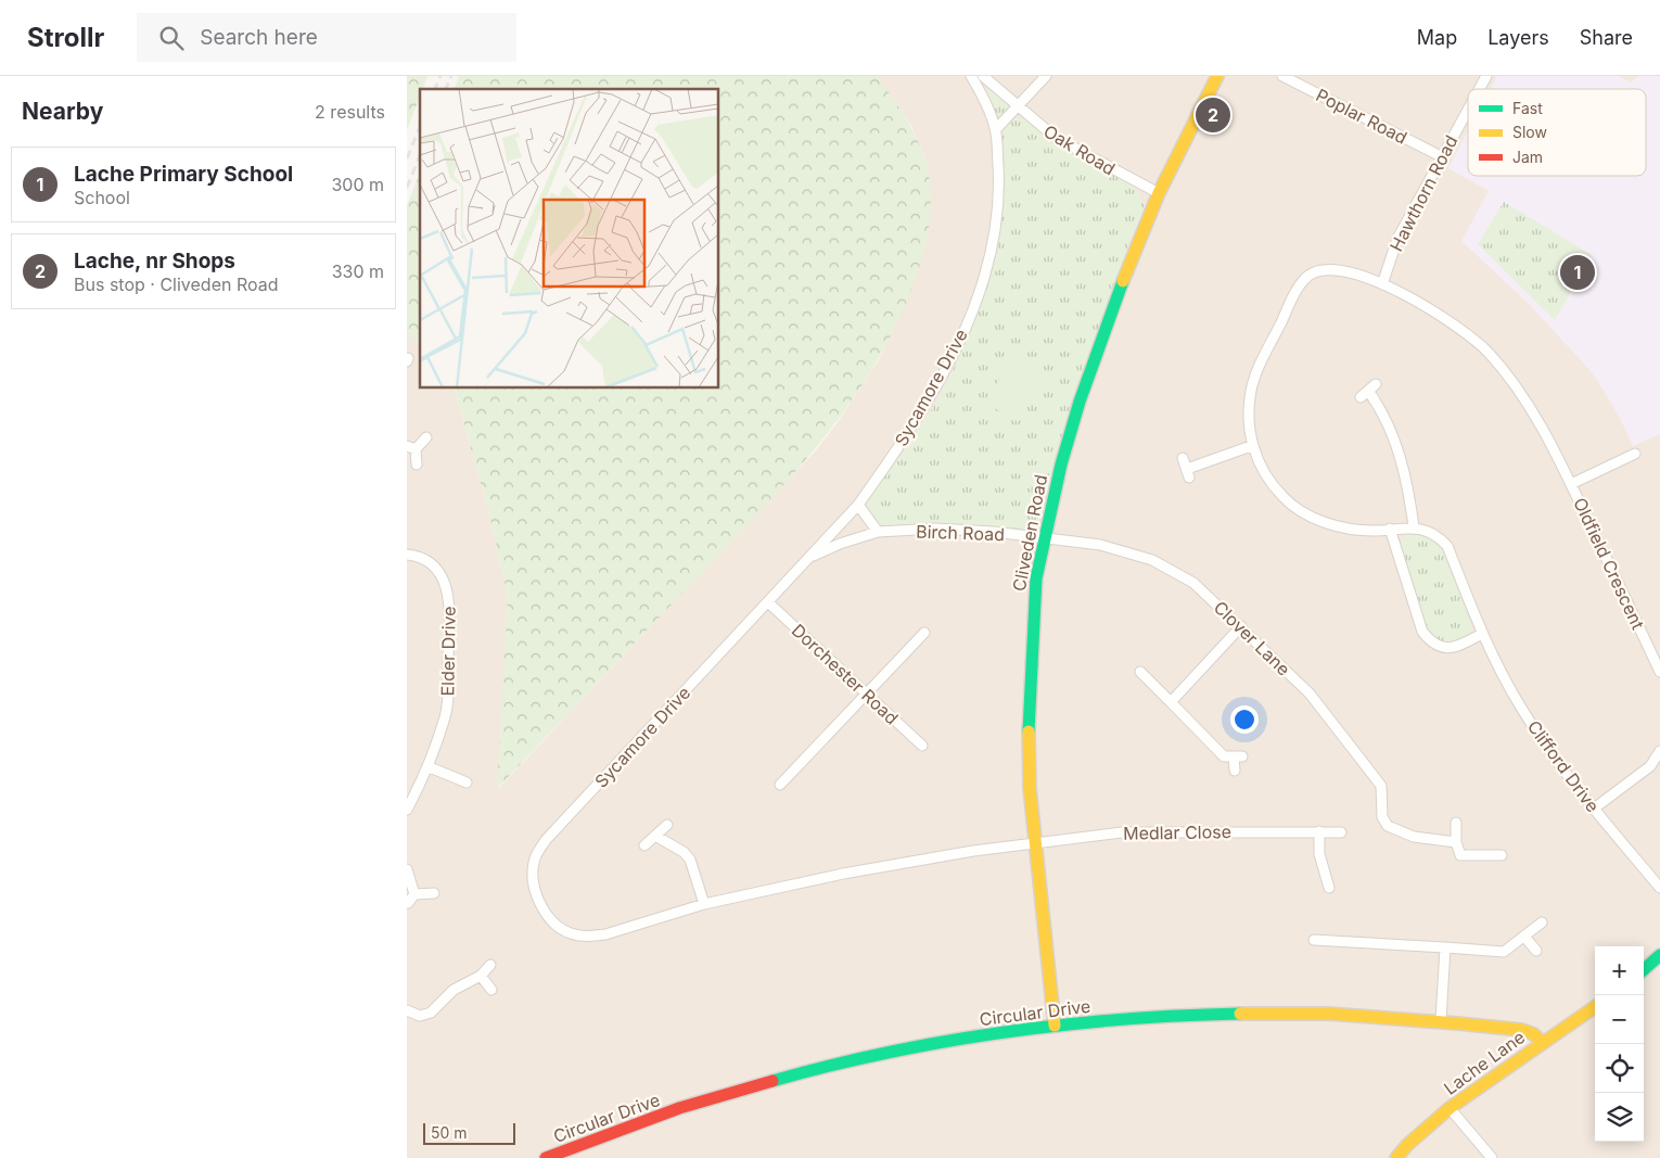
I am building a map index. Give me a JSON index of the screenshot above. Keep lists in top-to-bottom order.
{
  "streets": {
    "street": [
      "Poplar Road",
      "Oak Road",
      "Hawthorn Road",
      "Sycamore Drive",
      "Birch Road",
      "Cliveden Road",
      "Oldfield Crescent",
      "Clover Lane",
      "Elder Drive",
      "Dorchester Road",
      "Clifford Drive",
      "Medlar Close",
      "Circular Drive",
      "Lache Lane"
    ]
  },
  "crossings": [
    ["Poplar Road", "Hawthorn Road"],
    ["Oak Road", "Cliveden Road"],
    ["Hawthorn Road", "Oldfield Crescent"],
    ["Sycamore Drive", "Birch Road"],
    ["Sycamore Drive", "Cliveden Road"],
    ["Sycamore Drive", "Dorchester Road"],
    ["Sycamore Drive", "Medlar Close"],
    ["Birch Road", "Cliveden Road"],
    ["Birch Road", "Clover Lane"],
    ["Cliveden Road", "Clover Lane"],
    ["Cliveden Road", "Medlar Close"],
    ["Cliveden Road", "Circular Drive"],
    ["Oldfield Crescent", "Clifford Drive"],
    ["Circular Drive", "Lache Lane"]
  ],
  "legend": ["Fast", "Slow", "Jam"],
  "scale_bar": "50 m",
  "page": {
    "header": "Strollr",
    "search": "Search here",
    "nav": ["Map", "Layers", "Share"],
    "heading": ["Nearby", "2 results"],
    "pins": ["2", "1"],
    "list": [
      {
        "mark": "1",
        "name": "Lache Primary School",
        "note": "School",
        "value": "300 m"
      },
      {
        "mark": "2",
        "name": "Lache, nr Shops",
        "note": "Bus stop · Cliveden Road",
        "value": "330 m"
      }
    ],
    "map_buttons": ["+", "−"],
    "scale": "50 m"
  }
}
